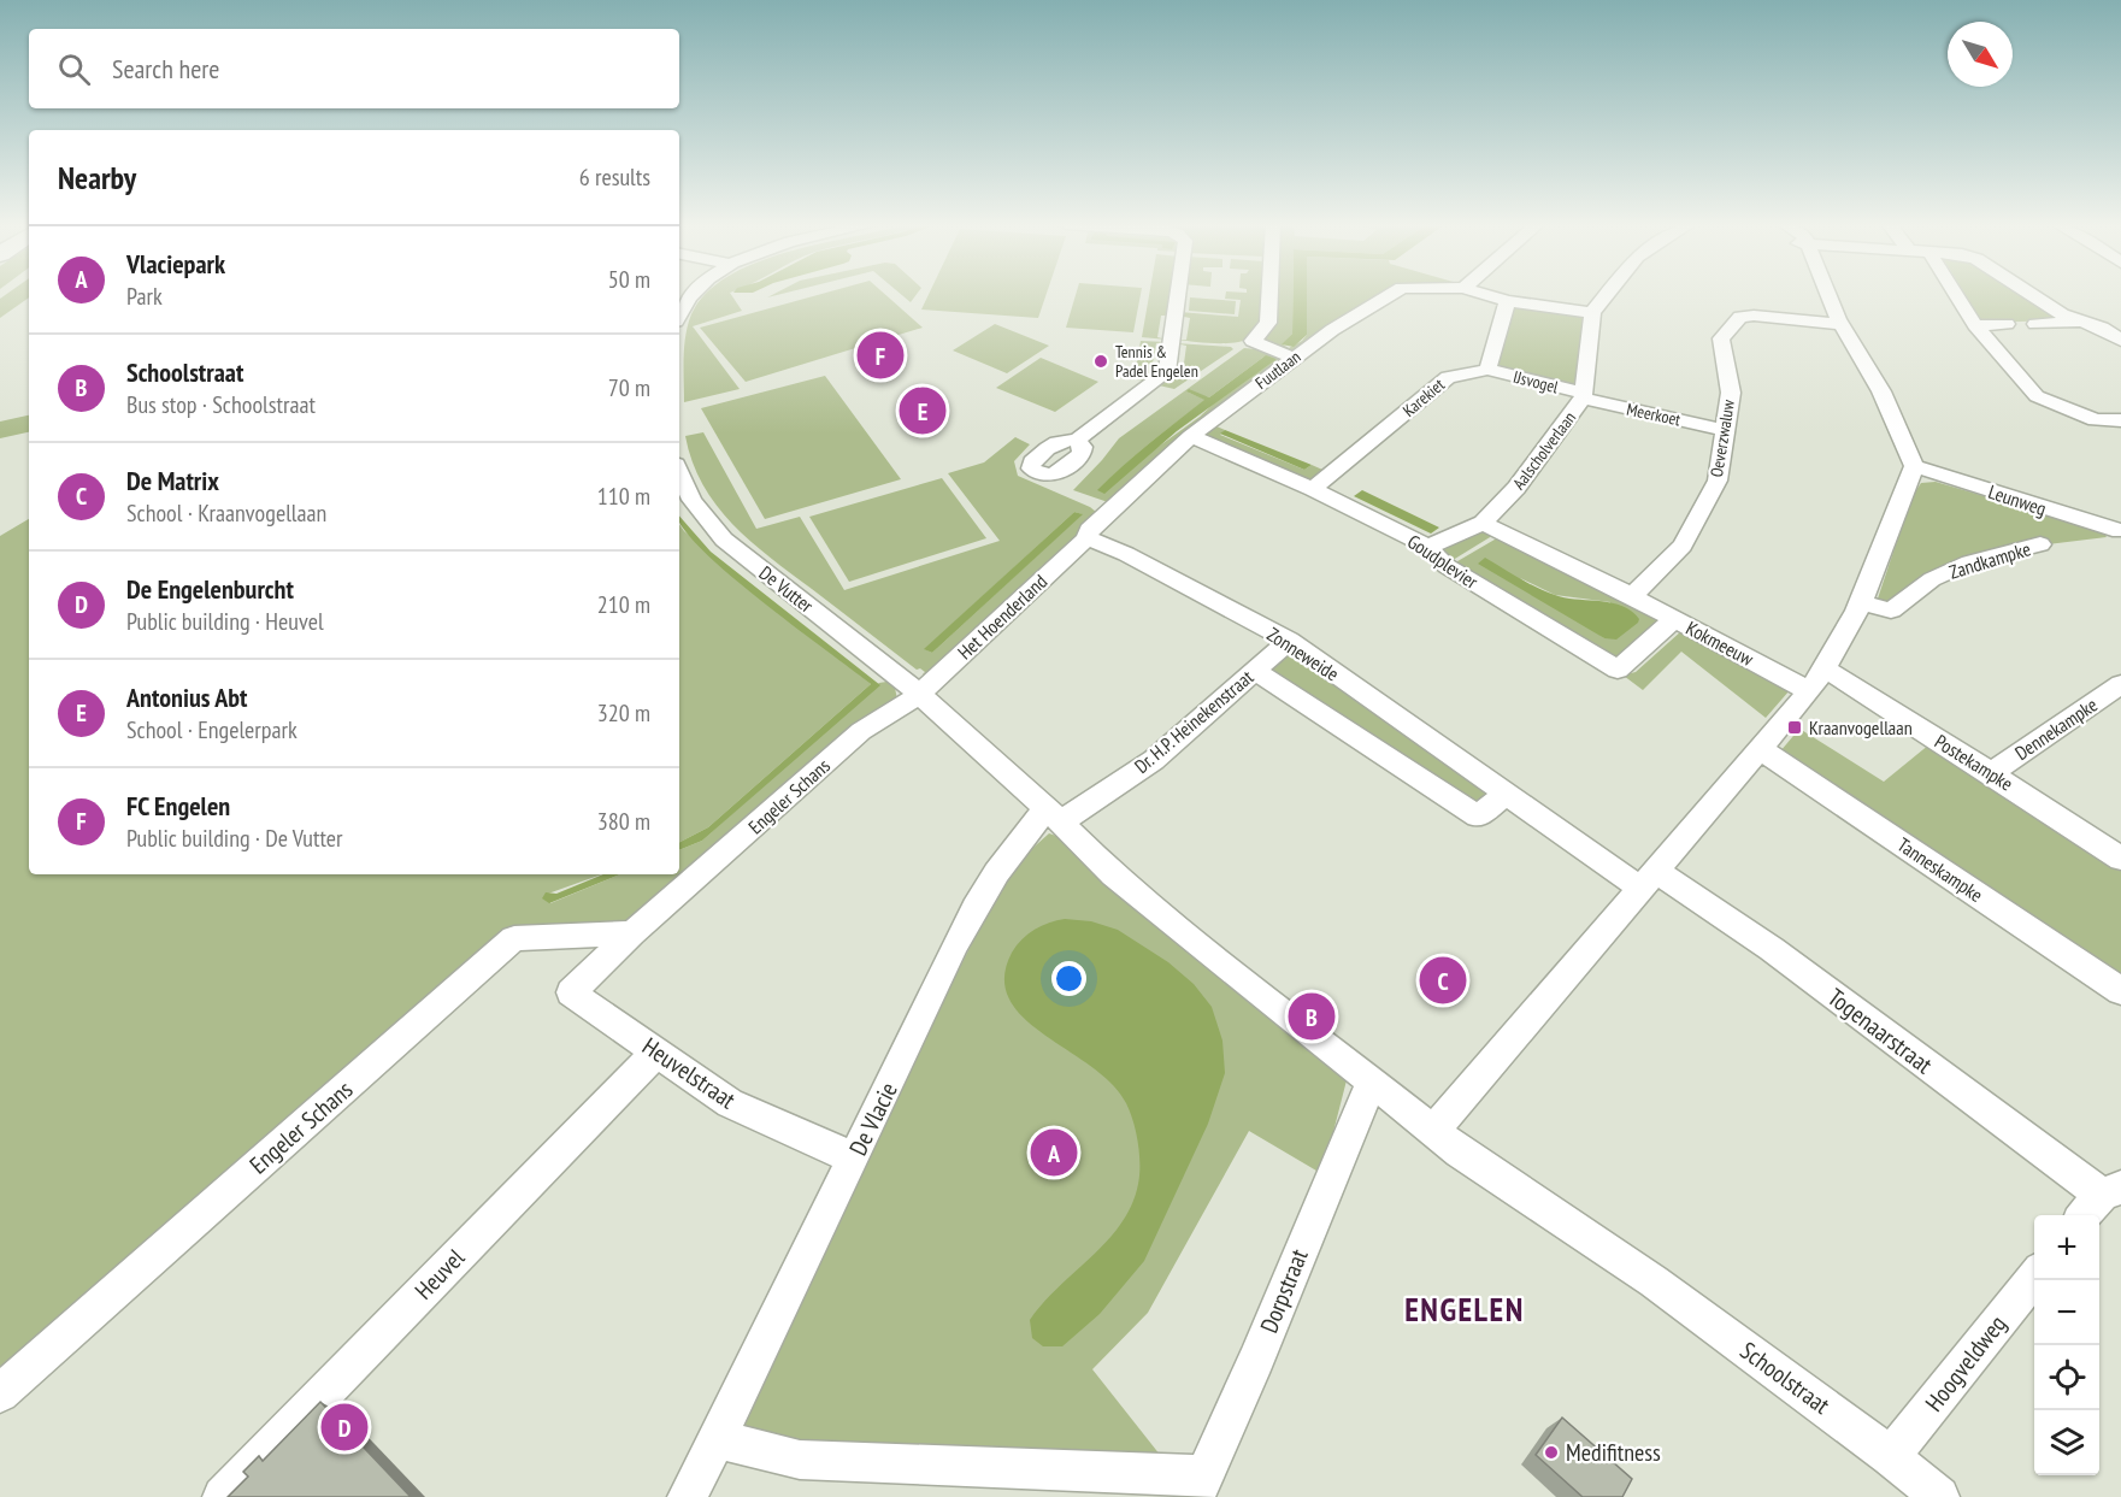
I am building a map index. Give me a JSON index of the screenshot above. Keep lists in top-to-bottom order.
{
  "streets": {
    "street": [
      "Fuutlaan",
      "IJsvogel",
      "Karekiet",
      "Meerkoet",
      "Oeverzwaluw",
      "Aalscholverlaan",
      "Leunweg",
      "Zandkampke",
      "Goudplevier",
      "De Vutter",
      "Het Hoenderland",
      "Kokmeeuw",
      "Zonneweide",
      "Dr. H.P. Heinekenstraat",
      "Dennekampke",
      "Postekampke",
      "Engeler Schans",
      "Tanneskampke",
      "Togenaarstraat",
      "Heuvelstraat",
      "De Vlacie",
      "Heuvel",
      "Dorpstraat",
      "Hoogveldweg",
      "Schoolstraat"
    ]
  },
  "crossings": [
    ["Fuutlaan", "Aalscholverlaan"],
    ["Fuutlaan", "Goudplevier"],
    ["Fuutlaan", "Het Hoenderland"],
    ["Fuutlaan", "Zonneweide"],
    ["IJsvogel", "Karekiet"],
    ["IJsvogel", "Meerkoet"],
    ["IJsvogel", "Aalscholverlaan"],
    ["Karekiet", "Goudplevier"],
    ["Meerkoet", "Oeverzwaluw"],
    ["Meerkoet", "Aalscholverlaan"],
    ["Oeverzwaluw", "Kokmeeuw"],
    ["Aalscholverlaan", "Goudplevier"],
    ["Goudplevier", "Kokmeeuw"],
    ["De Vutter", "Het Hoenderland"],
    ["De Vutter", "Engeler Schans"],
    ["De Vutter", "Schoolstraat"],
    ["Het Hoenderland", "Zonneweide"],
    ["Het Hoenderland", "Engeler Schans"],
    ["Het Hoenderland", "Schoolstraat"],
    ["Kokmeeuw", "Postekampke"],
    ["Zonneweide", "Dr. H.P. Heinekenstraat"],
    ["Zonneweide", "Togenaarstraat"],
    ["Dr. H.P. Heinekenstraat", "De Vlacie"],
    ["Dr. H.P. Heinekenstraat", "Schoolstraat"],
    ["Dennekampke", "Postekampke"],
    ["Engeler Schans", "Heuvelstraat"],
    ["Engeler Schans", "Schoolstraat"],
    ["Heuvelstraat", "De Vlacie"],
    ["Heuvelstraat", "Heuvel"],
    ["De Vlacie", "Schoolstraat"],
    ["Dorpstraat", "Schoolstraat"],
    ["Hoogveldweg", "Schoolstraat"]
  ],
  "districts": ["ENGELEN"],
  "places": {
    "other": ["Tennis & Padel Engelen", "Medifitness"],
    "transit": ["Kraanvogellaan"]
  },
  "north": "bottom right",
  "page": {
    "search": "Search here",
    "heading": ["Nearby", "6 results"],
    "list": [
      {
        "mark": "A",
        "name": "Vlaciepark",
        "note": "Park",
        "value": "50 m"
      },
      {
        "mark": "B",
        "name": "Schoolstraat",
        "note": "Bus stop · Schoolstraat",
        "value": "70 m"
      },
      {
        "mark": "C",
        "name": "De Matrix",
        "note": "School · Kraanvogellaan",
        "value": "110 m"
      },
      {
        "mark": "D",
        "name": "De Engelenburcht",
        "note": "Public building · Heuvel",
        "value": "210 m"
      },
      {
        "mark": "E",
        "name": "Antonius Abt",
        "note": "School · Engelerpark",
        "value": "320 m"
      },
      {
        "mark": "F",
        "name": "FC Engelen",
        "note": "Public building · De Vutter",
        "value": "380 m"
      }
    ],
    "pins": [
      "F",
      "E",
      "C",
      "B",
      "A",
      "D"
    ],
    "map_buttons": ["+", "−"]
  }
}
